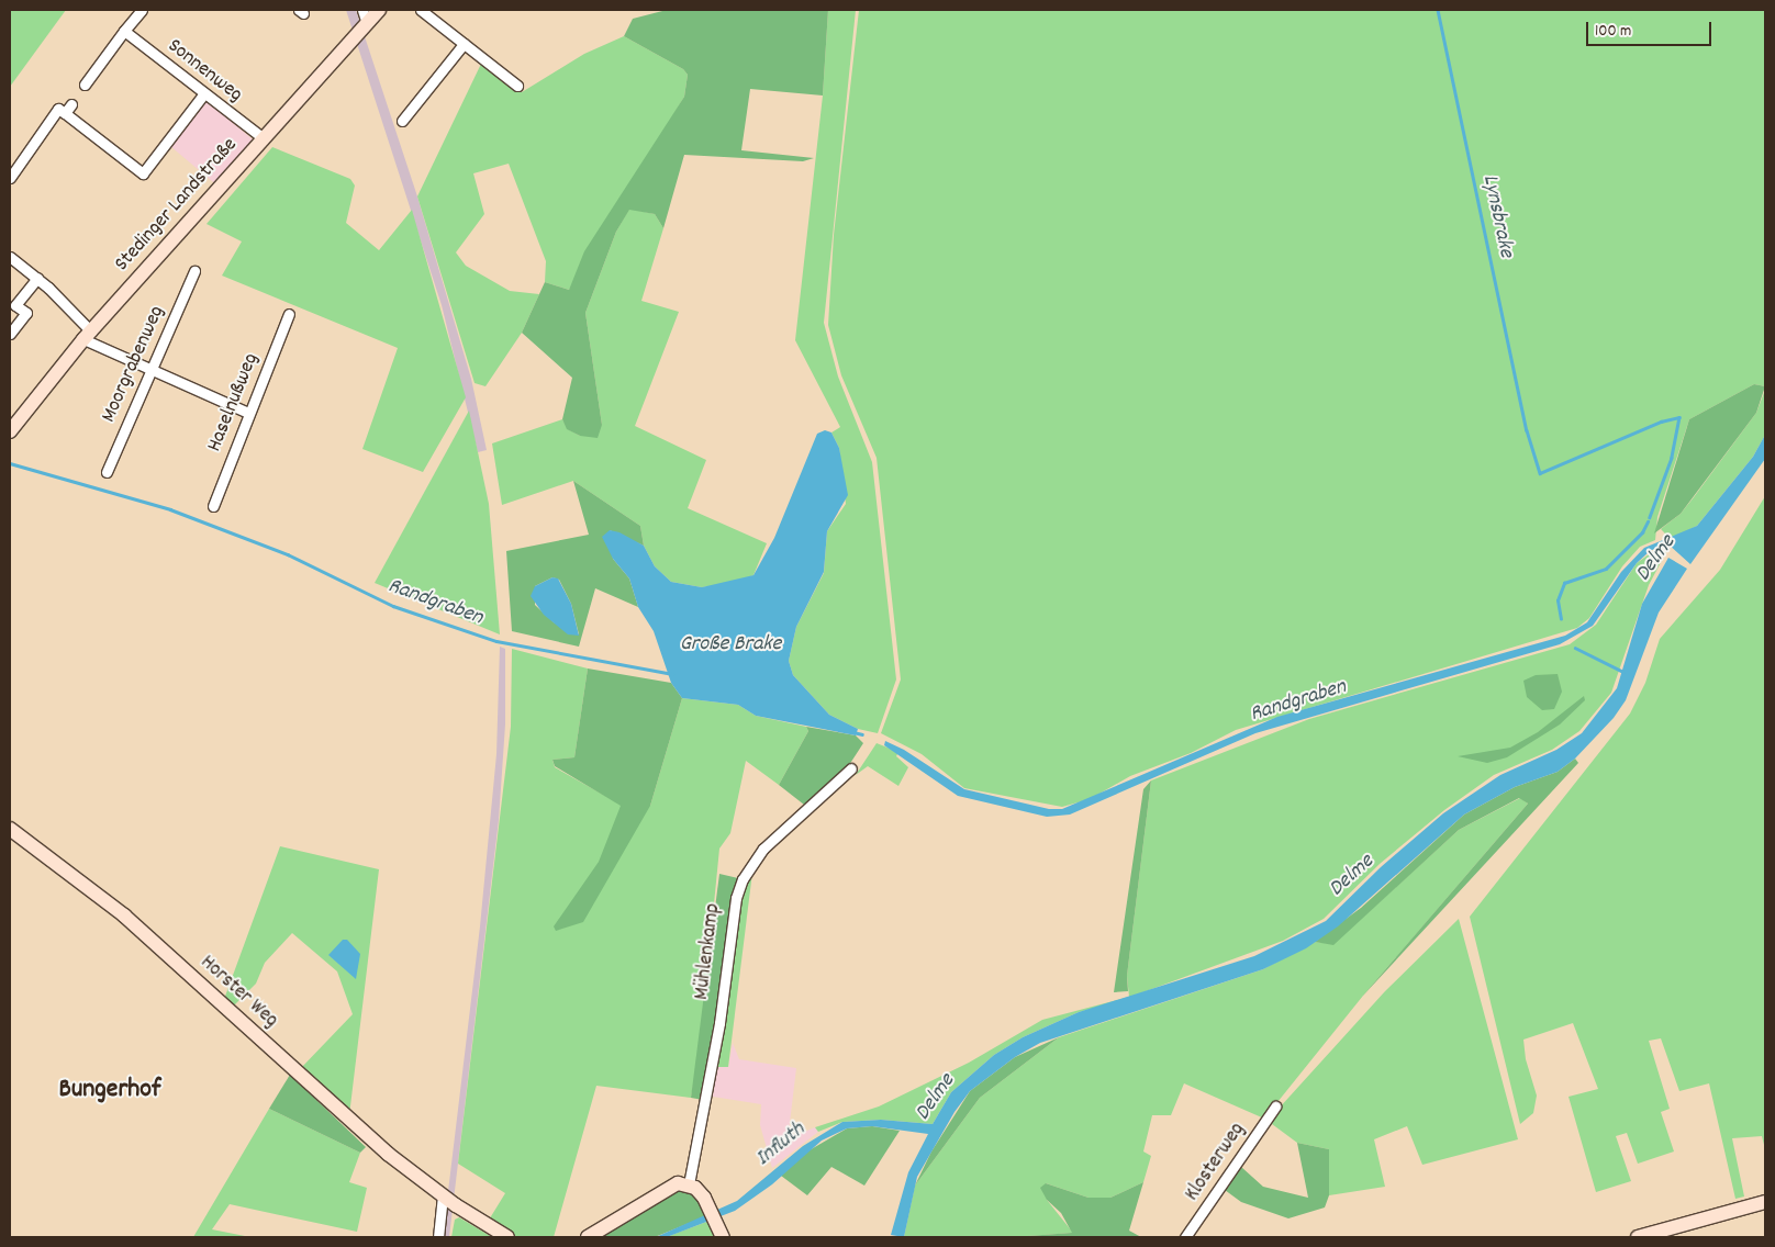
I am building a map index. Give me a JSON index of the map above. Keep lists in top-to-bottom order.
{
  "streets": {
    "street": [
      "Sonnenweg",
      "Stedinger Landstraße",
      "Moorgrabenweg",
      "Haselnußweg",
      "Mühlenkamp",
      "Horster Weg",
      "Klosterweg"
    ]
  },
  "crossings": [
    ["Sonnenweg", "Stedinger Landstraße"]
  ],
  "districts": ["Bungerhof"],
  "water": [
    "Lynsbrake",
    "Delme",
    "Randgraben",
    "Große Brake",
    "Influth"
  ],
  "scale_bar": "100 m"
}
